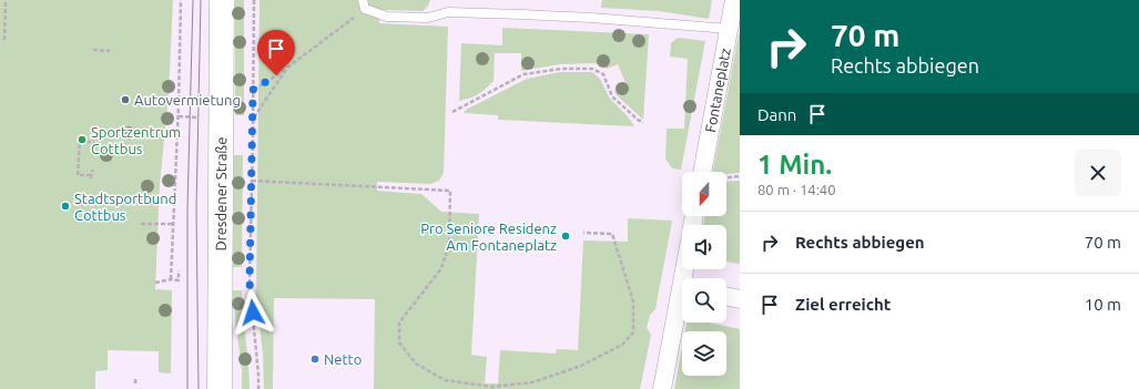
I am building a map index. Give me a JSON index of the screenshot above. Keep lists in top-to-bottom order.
{
  "streets": {
    "main road": ["Dresdener Straße"],
    "street": ["Fontaneplatz"]
  },
  "places": [
    "Autovermietung",
    "Sportzentrum Cottbus",
    "Stadtsportbund Cottbus",
    "Pro Seniore Residenz Am Fontaneplatz",
    "Netto"
  ],
  "north": "bottom",
  "page": {
    "turn": ["70 m", "Rechts abbiegen"],
    "then": "Dann",
    "heading": ["1 Min.", "80 m · 14:40"],
    "list": [
      {
        "name": "Rechts abbiegen",
        "value": "70 m"
      },
      {
        "name": "Ziel erreicht",
        "value": "10 m"
      }
    ]
  }
}
